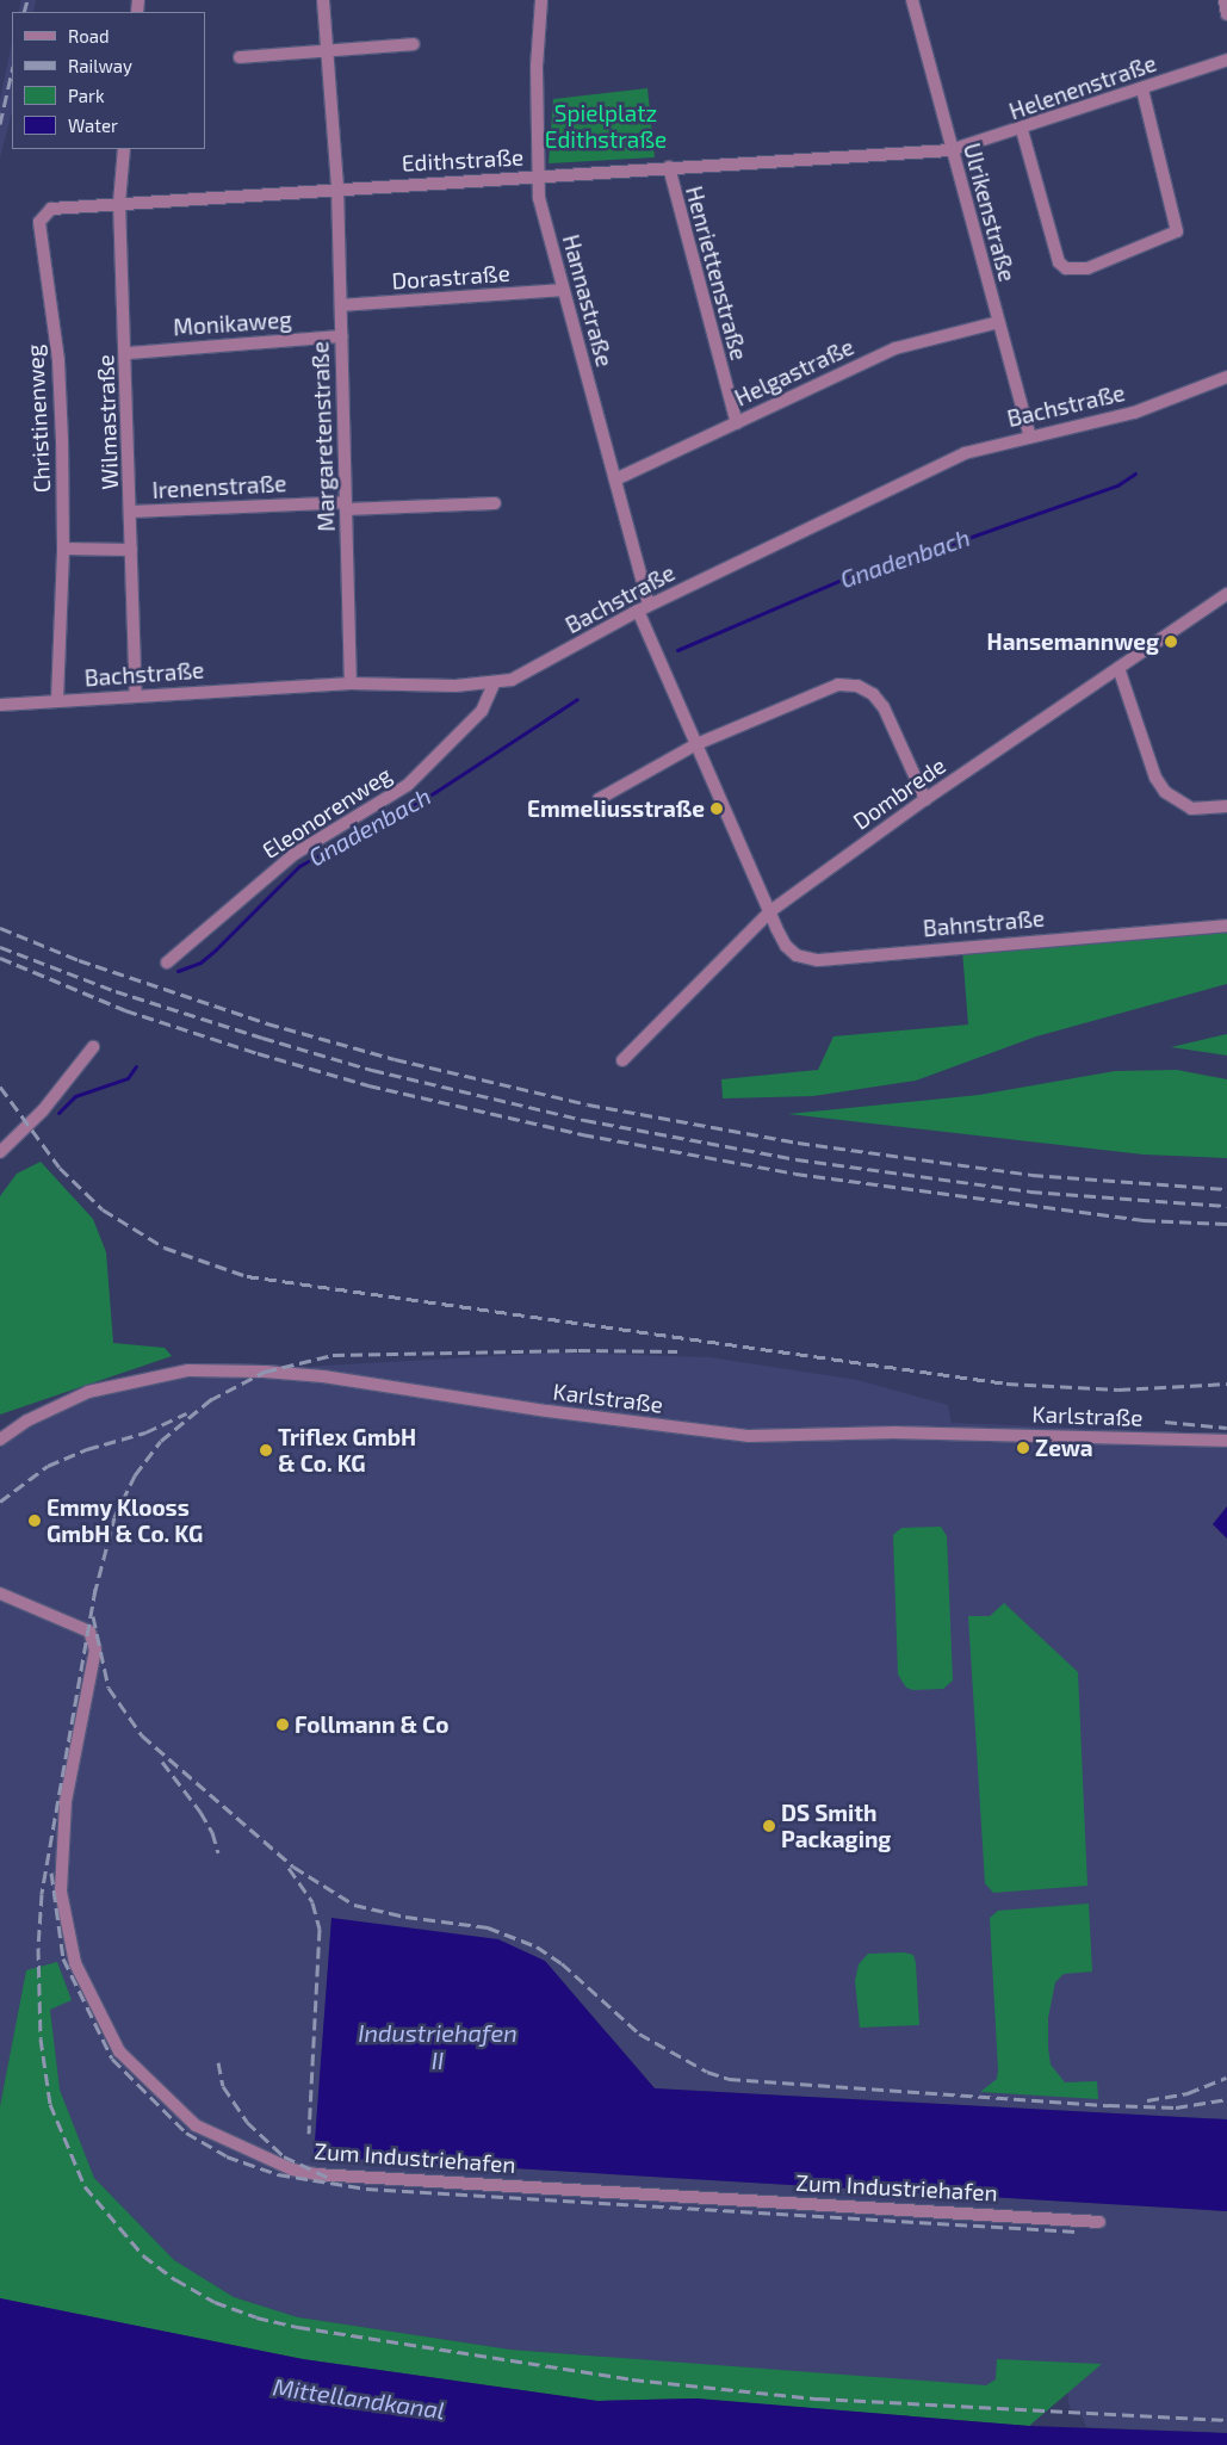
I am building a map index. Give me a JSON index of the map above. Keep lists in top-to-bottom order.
{
  "streets": {
    "street": [
      "Helenenstraße",
      "Edithstraße",
      "Ulrikenstraße",
      "Henriettenstraße",
      "Dorastraße",
      "Hannastraße",
      "Monikaweg",
      "Helgastraße",
      "Bachstraße",
      "Christinenweg",
      "Wilmastraße",
      "Margaretenstraße",
      "Irenenstraße",
      "Dombrede",
      "Eleonorenweg",
      "Bahnstraße",
      "Karlstraße",
      "Zum Industriehafen"
    ]
  },
  "crossings": [
    ["Helenenstraße", "Edithstraße"],
    ["Helenenstraße", "Ulrikenstraße"],
    ["Edithstraße", "Ulrikenstraße"],
    ["Edithstraße", "Henriettenstraße"],
    ["Edithstraße", "Hannastraße"],
    ["Edithstraße", "Christinenweg"],
    ["Edithstraße", "Wilmastraße"],
    ["Edithstraße", "Margaretenstraße"],
    ["Ulrikenstraße", "Helgastraße"],
    ["Ulrikenstraße", "Bachstraße"],
    ["Henriettenstraße", "Helgastraße"],
    ["Dorastraße", "Hannastraße"],
    ["Dorastraße", "Margaretenstraße"],
    ["Hannastraße", "Helgastraße"],
    ["Hannastraße", "Bachstraße"],
    ["Monikaweg", "Wilmastraße"],
    ["Monikaweg", "Margaretenstraße"],
    ["Bachstraße", "Christinenweg"],
    ["Bachstraße", "Wilmastraße"],
    ["Bachstraße", "Margaretenstraße"],
    ["Bachstraße", "Eleonorenweg"],
    ["Christinenweg", "Wilmastraße"],
    ["Wilmastraße", "Irenenstraße"],
    ["Margaretenstraße", "Irenenstraße"],
    ["Dombrede", "Bahnstraße"]
  ],
  "water": ["Gnadenbach", "Industriehafen II", "Mittellandkanal"],
  "parks": ["Spielplatz Edithstraße"],
  "places": [
    "Hansemannweg",
    "Emmeliusstraße",
    "Zewa",
    "Triflex GmbH & Co. KG",
    "Emmy Klooss GmbH & Co. KG",
    "Follmann & Co",
    "DS Smith Packaging"
  ],
  "legend": [
    "Road",
    "Railway",
    "Park",
    "Water"
  ]
}
